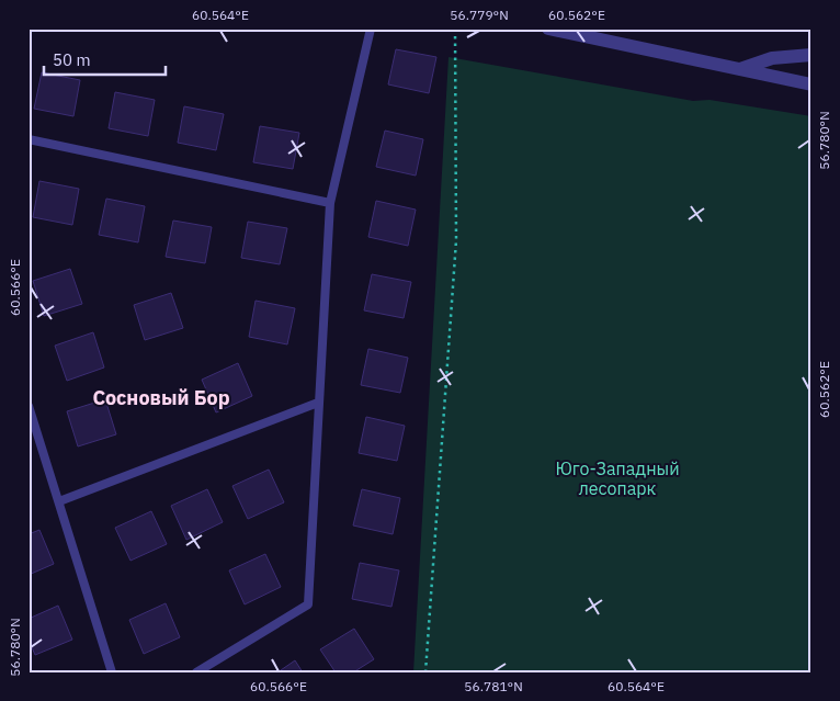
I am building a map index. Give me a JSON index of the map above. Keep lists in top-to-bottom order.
{
  "districts": ["Сосновый Бор"],
  "parks": ["Юго-Западный лесопарк"],
  "scale_bar": "50 m",
  "coordinates": [
    "60.564°E",
    "56.779°N",
    "60.562°E",
    "56.780°N",
    "60.566°E",
    "56.781°N"
  ]
}
